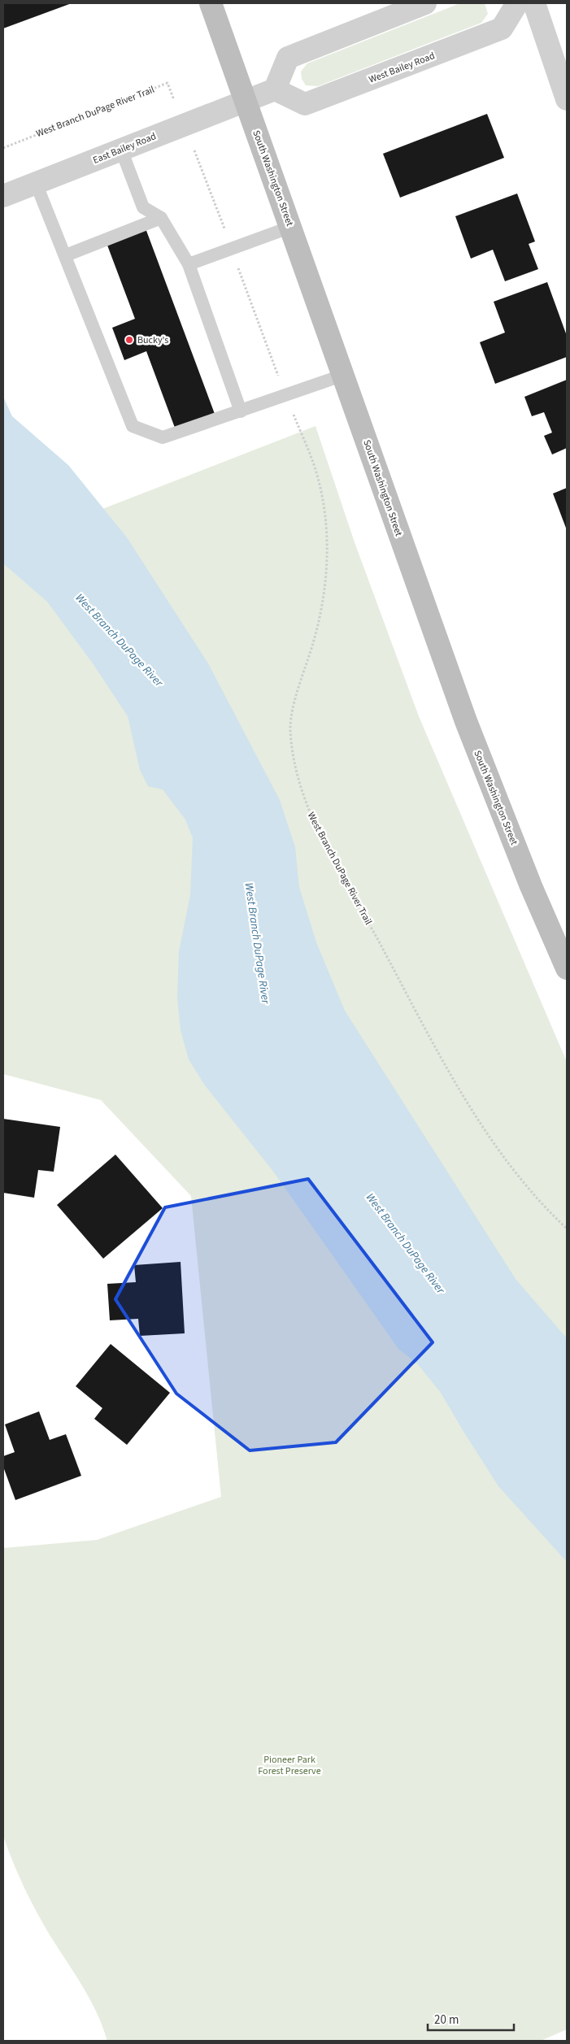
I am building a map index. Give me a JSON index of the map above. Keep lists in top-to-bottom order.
{
  "streets": {
    "main road": ["South Washington Street"],
    "street": ["West Bailey Road", "East Bailey Road"],
    "path": ["West Branch DuPage River Trail"]
  },
  "crossings": [
    ["East Bailey Road", "South Washington Street"]
  ],
  "water": ["West Branch DuPage River"],
  "parks": ["Pioneer Park Forest Preserve"],
  "places": ["Bucky's"],
  "scale_bar": "20 m"
}
